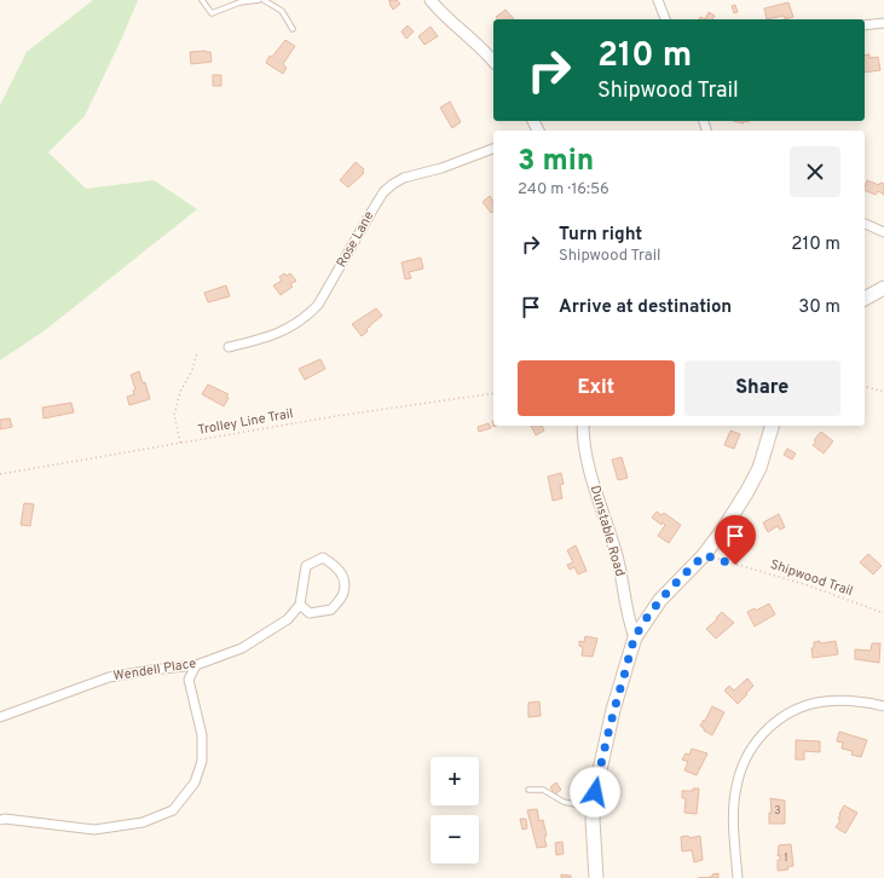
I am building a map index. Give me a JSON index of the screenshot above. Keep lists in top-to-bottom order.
{
  "streets": {
    "street": ["Rose Lane", "Dunstable Road", "Wendell Place"],
    "path": ["Trolley Line Trail", "Shipwood Trail"]
  },
  "house_numbers": ["3", "1"],
  "page": {
    "turn": ["210 m", "Shipwood Trail"],
    "heading": ["3 min", "240 m · 16:56"],
    "list": [
      {
        "name": "Turn right",
        "note": "Shipwood Trail",
        "value": "210 m"
      },
      {
        "name": "Arrive at destination",
        "value": "30 m"
      }
    ],
    "buttons": ["Exit", "Share"],
    "map_buttons": ["+", "−"]
  }
}
